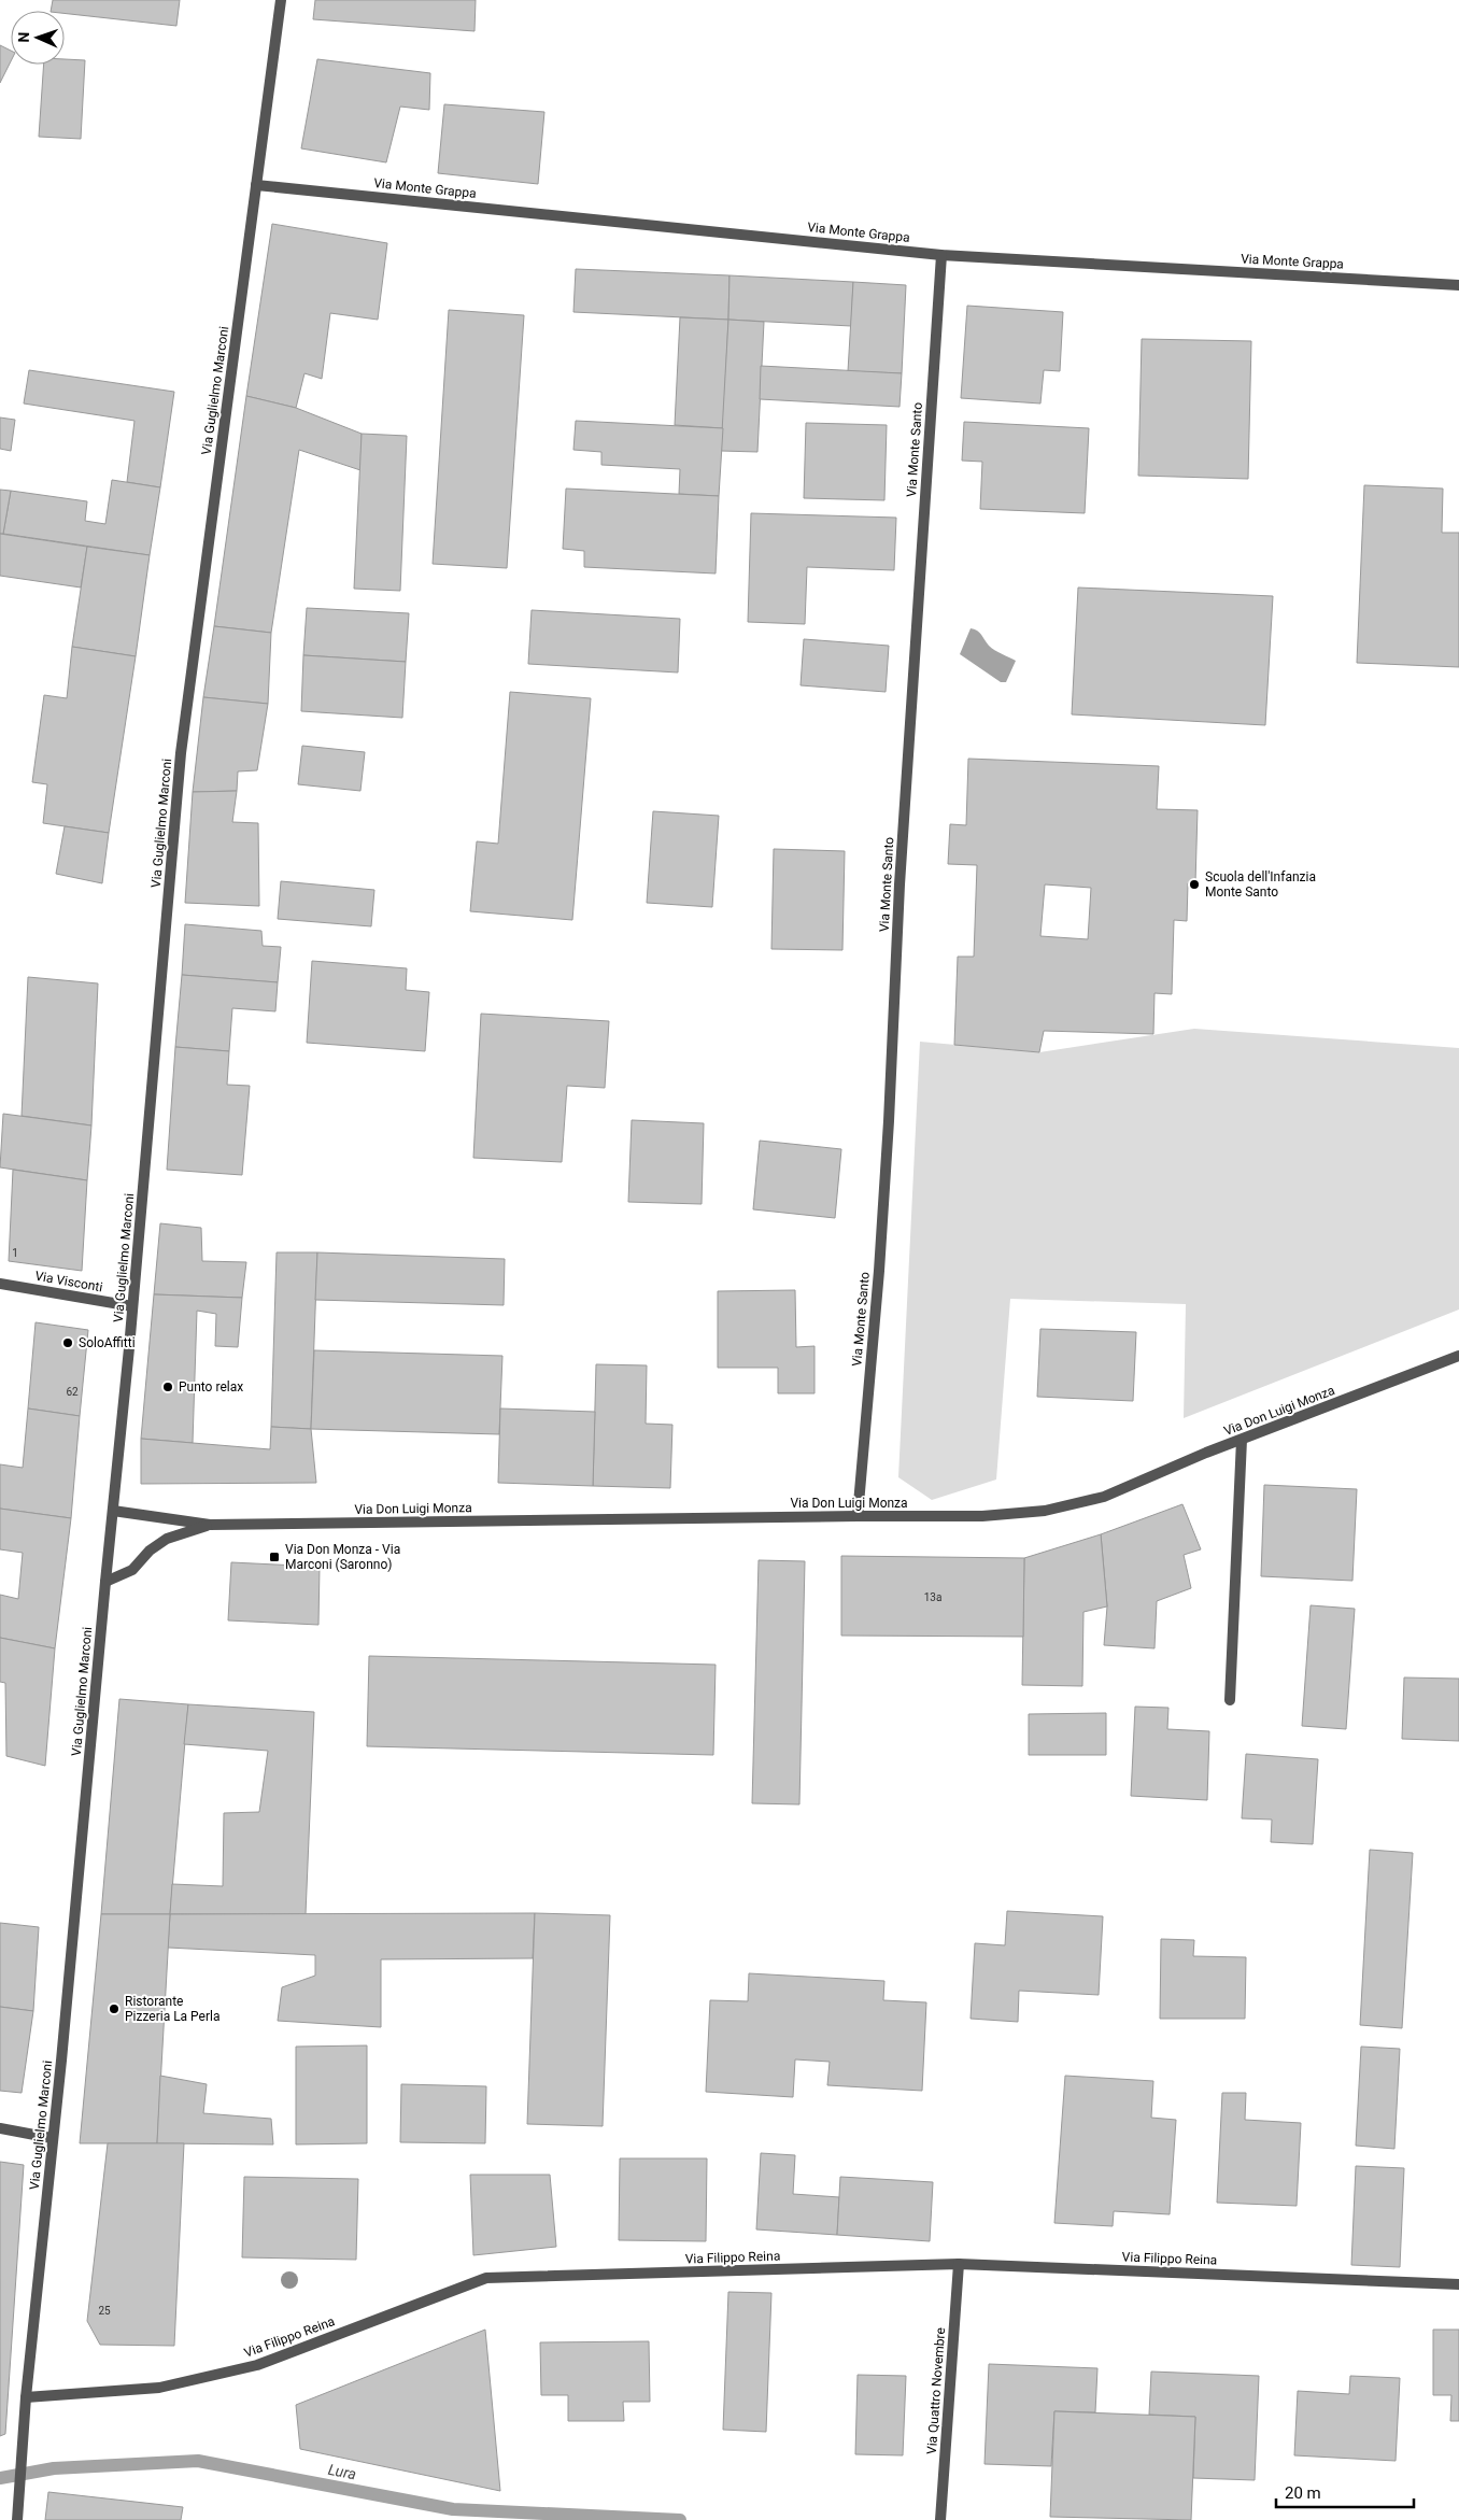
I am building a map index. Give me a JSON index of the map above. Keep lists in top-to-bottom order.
{
  "streets": {
    "street": [
      "Via Monte Grappa",
      "Via Guglielmo Marconi",
      "Via Monte Santo",
      "Via Visconti",
      "Via Don Luigi Monza",
      "Via Filippo Reina",
      "Via Quattro Novembre"
    ]
  },
  "crossings": [
    ["Via Monte Grappa", "Via Guglielmo Marconi"],
    ["Via Monte Grappa", "Via Monte Santo"],
    ["Via Guglielmo Marconi", "Via Visconti"],
    ["Via Guglielmo Marconi", "Via Don Luigi Monza"],
    ["Via Guglielmo Marconi", "Via Filippo Reina"],
    ["Via Monte Santo", "Via Don Luigi Monza"],
    ["Via Filippo Reina", "Via Quattro Novembre"]
  ],
  "water": ["Lura"],
  "places": {
    "other": [
      "Scuola dell'Infanzia Monte Santo",
      "SoloAffitti",
      "Punto relax",
      "Ristorante Pizzeria La Perla"
    ],
    "transit": ["Via Don Monza - Via Marconi (Saronno)"]
  },
  "house_numbers": [
    "1",
    "62",
    "13a",
    "25"
  ],
  "scale_bar": "20 m",
  "north": "left"
}
